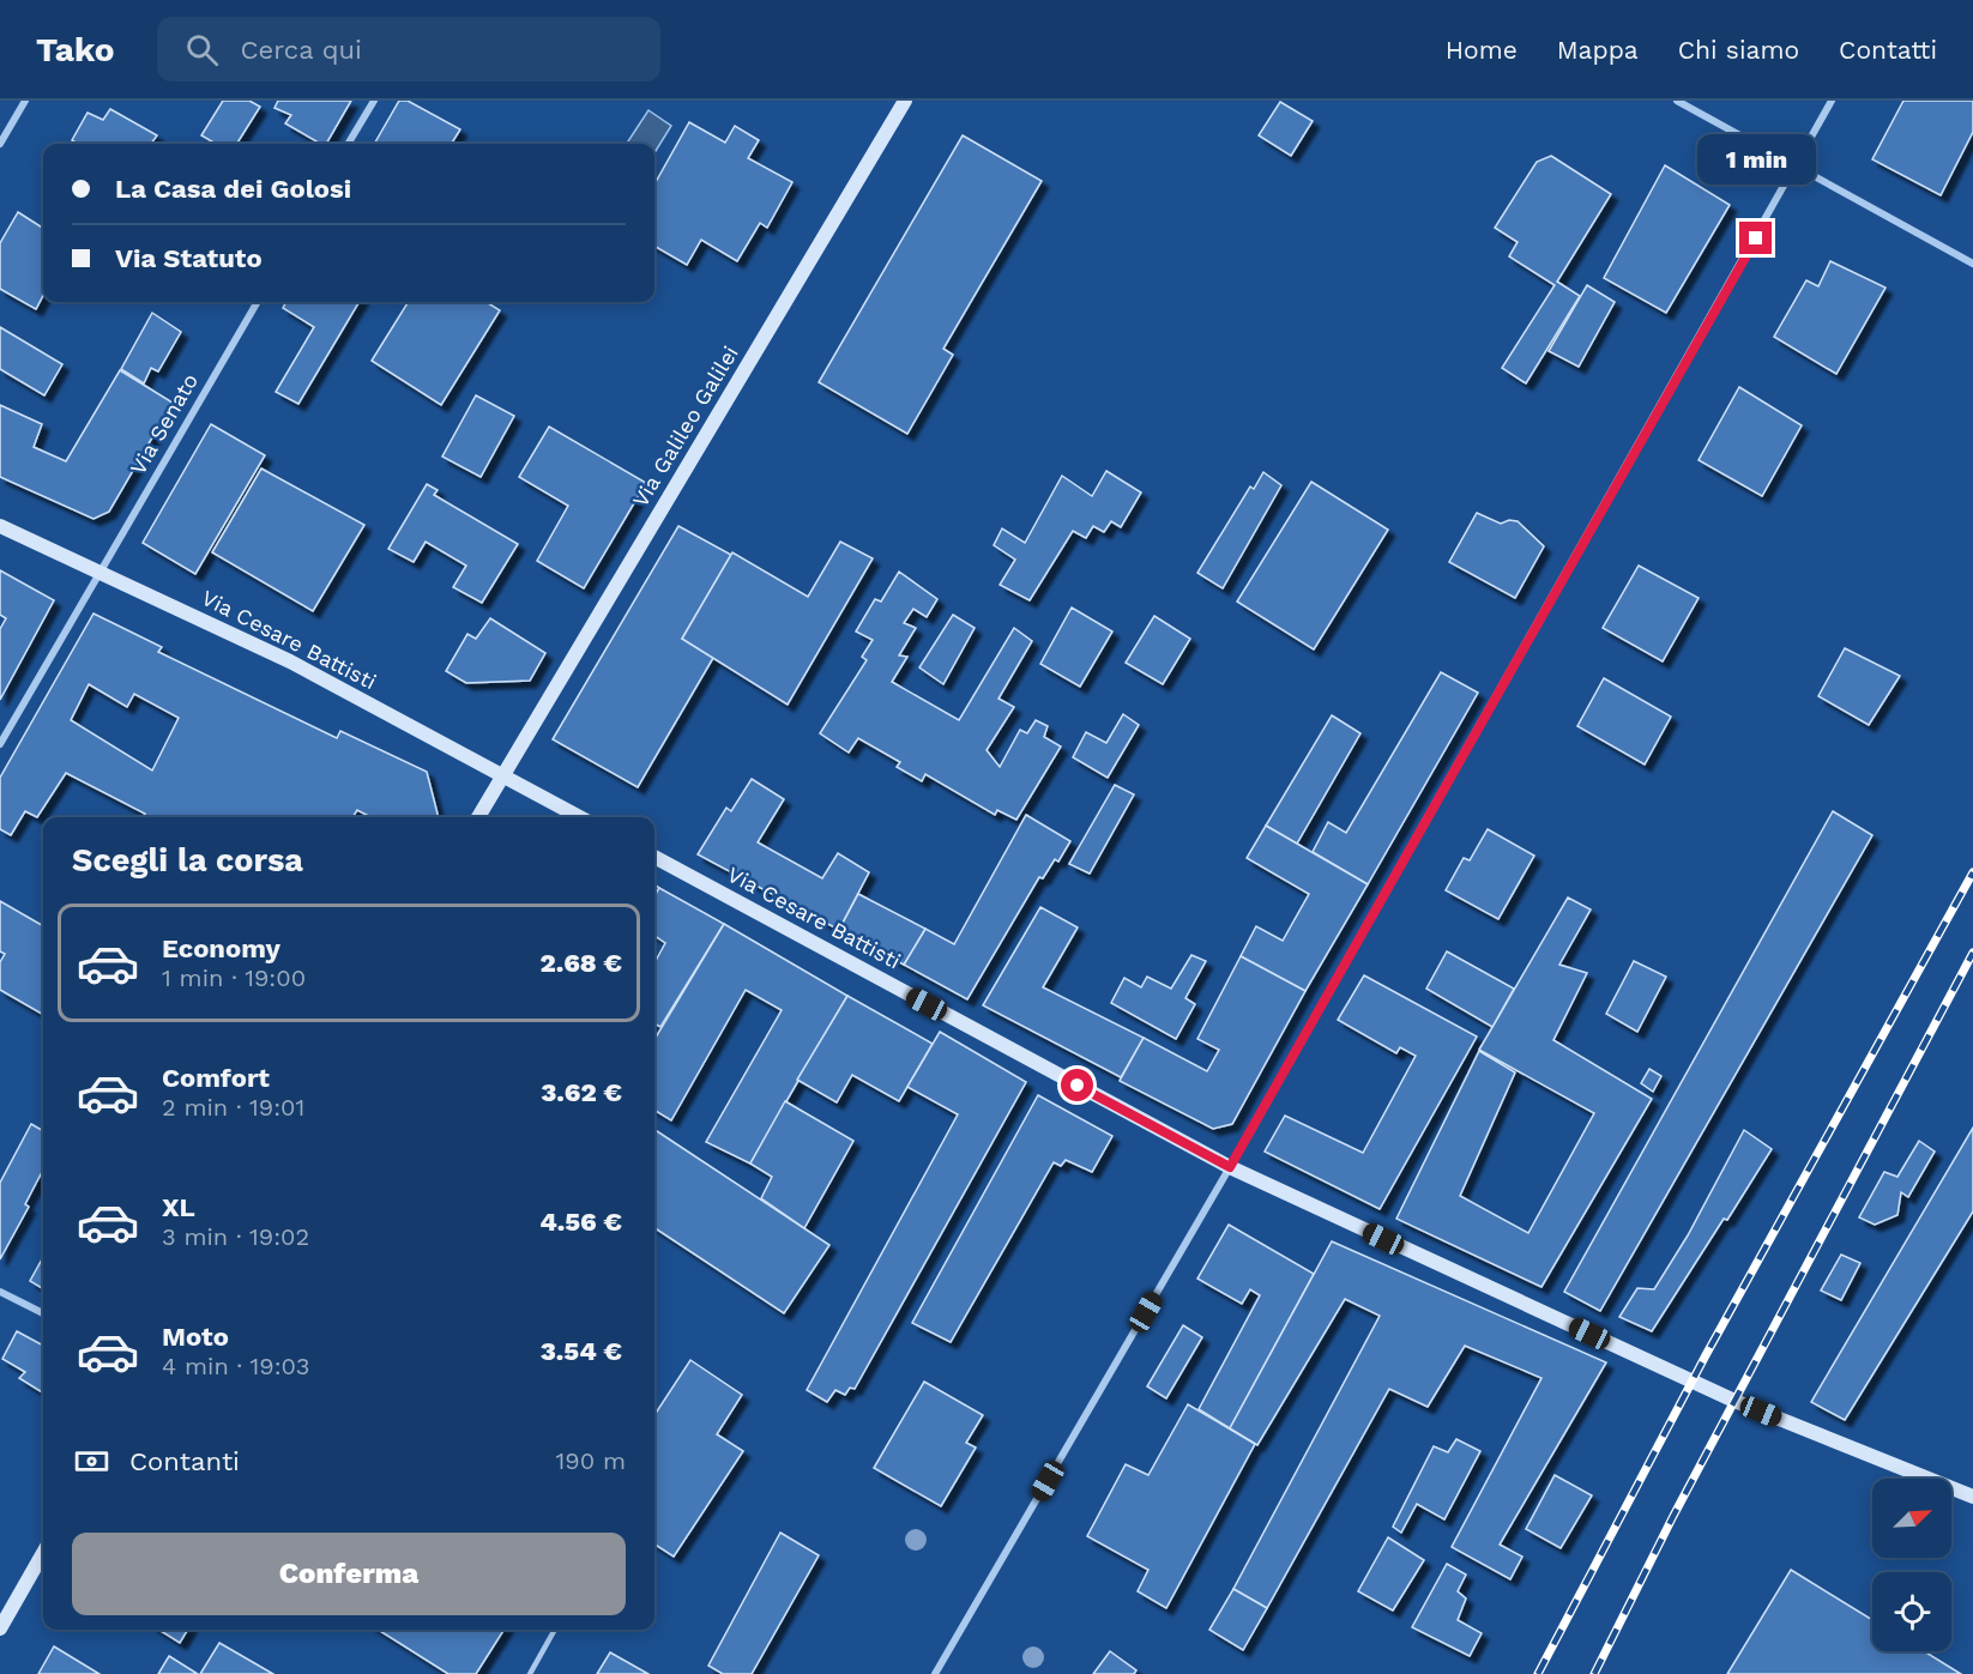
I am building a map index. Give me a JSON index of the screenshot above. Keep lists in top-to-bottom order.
{
  "streets": {
    "street": ["Via Senato", "Via Galileo Galilei", "Via Cesare Battisti"]
  },
  "crossings": [
    ["Via Senato", "Via Cesare Battisti"],
    ["Via Galileo Galilei", "Via Cesare Battisti"]
  ],
  "north": "top right",
  "page": {
    "header": "Tako",
    "search": "Cerca qui",
    "nav": [
      "Home",
      "Mappa",
      "Chi siamo",
      "Contatti"
    ],
    "bubble": "1 min",
    "banner": ["La Casa dei Golosi", "Via Statuto"],
    "heading": "Scegli la corsa",
    "list": [
      {
        "name": "Economy",
        "note": "1 min · 19:00",
        "value": "2.68 €"
      },
      {
        "name": "Comfort",
        "note": "2 min · 19:01",
        "value": "3.62 €"
      },
      {
        "name": "XL",
        "note": "3 min · 19:02",
        "value": "4.56 €"
      },
      {
        "name": "Moto",
        "note": "4 min · 19:03",
        "value": "3.54 €"
      }
    ],
    "pay": ["Contanti", "190 m"],
    "buttons": "Conferma"
  }
}
